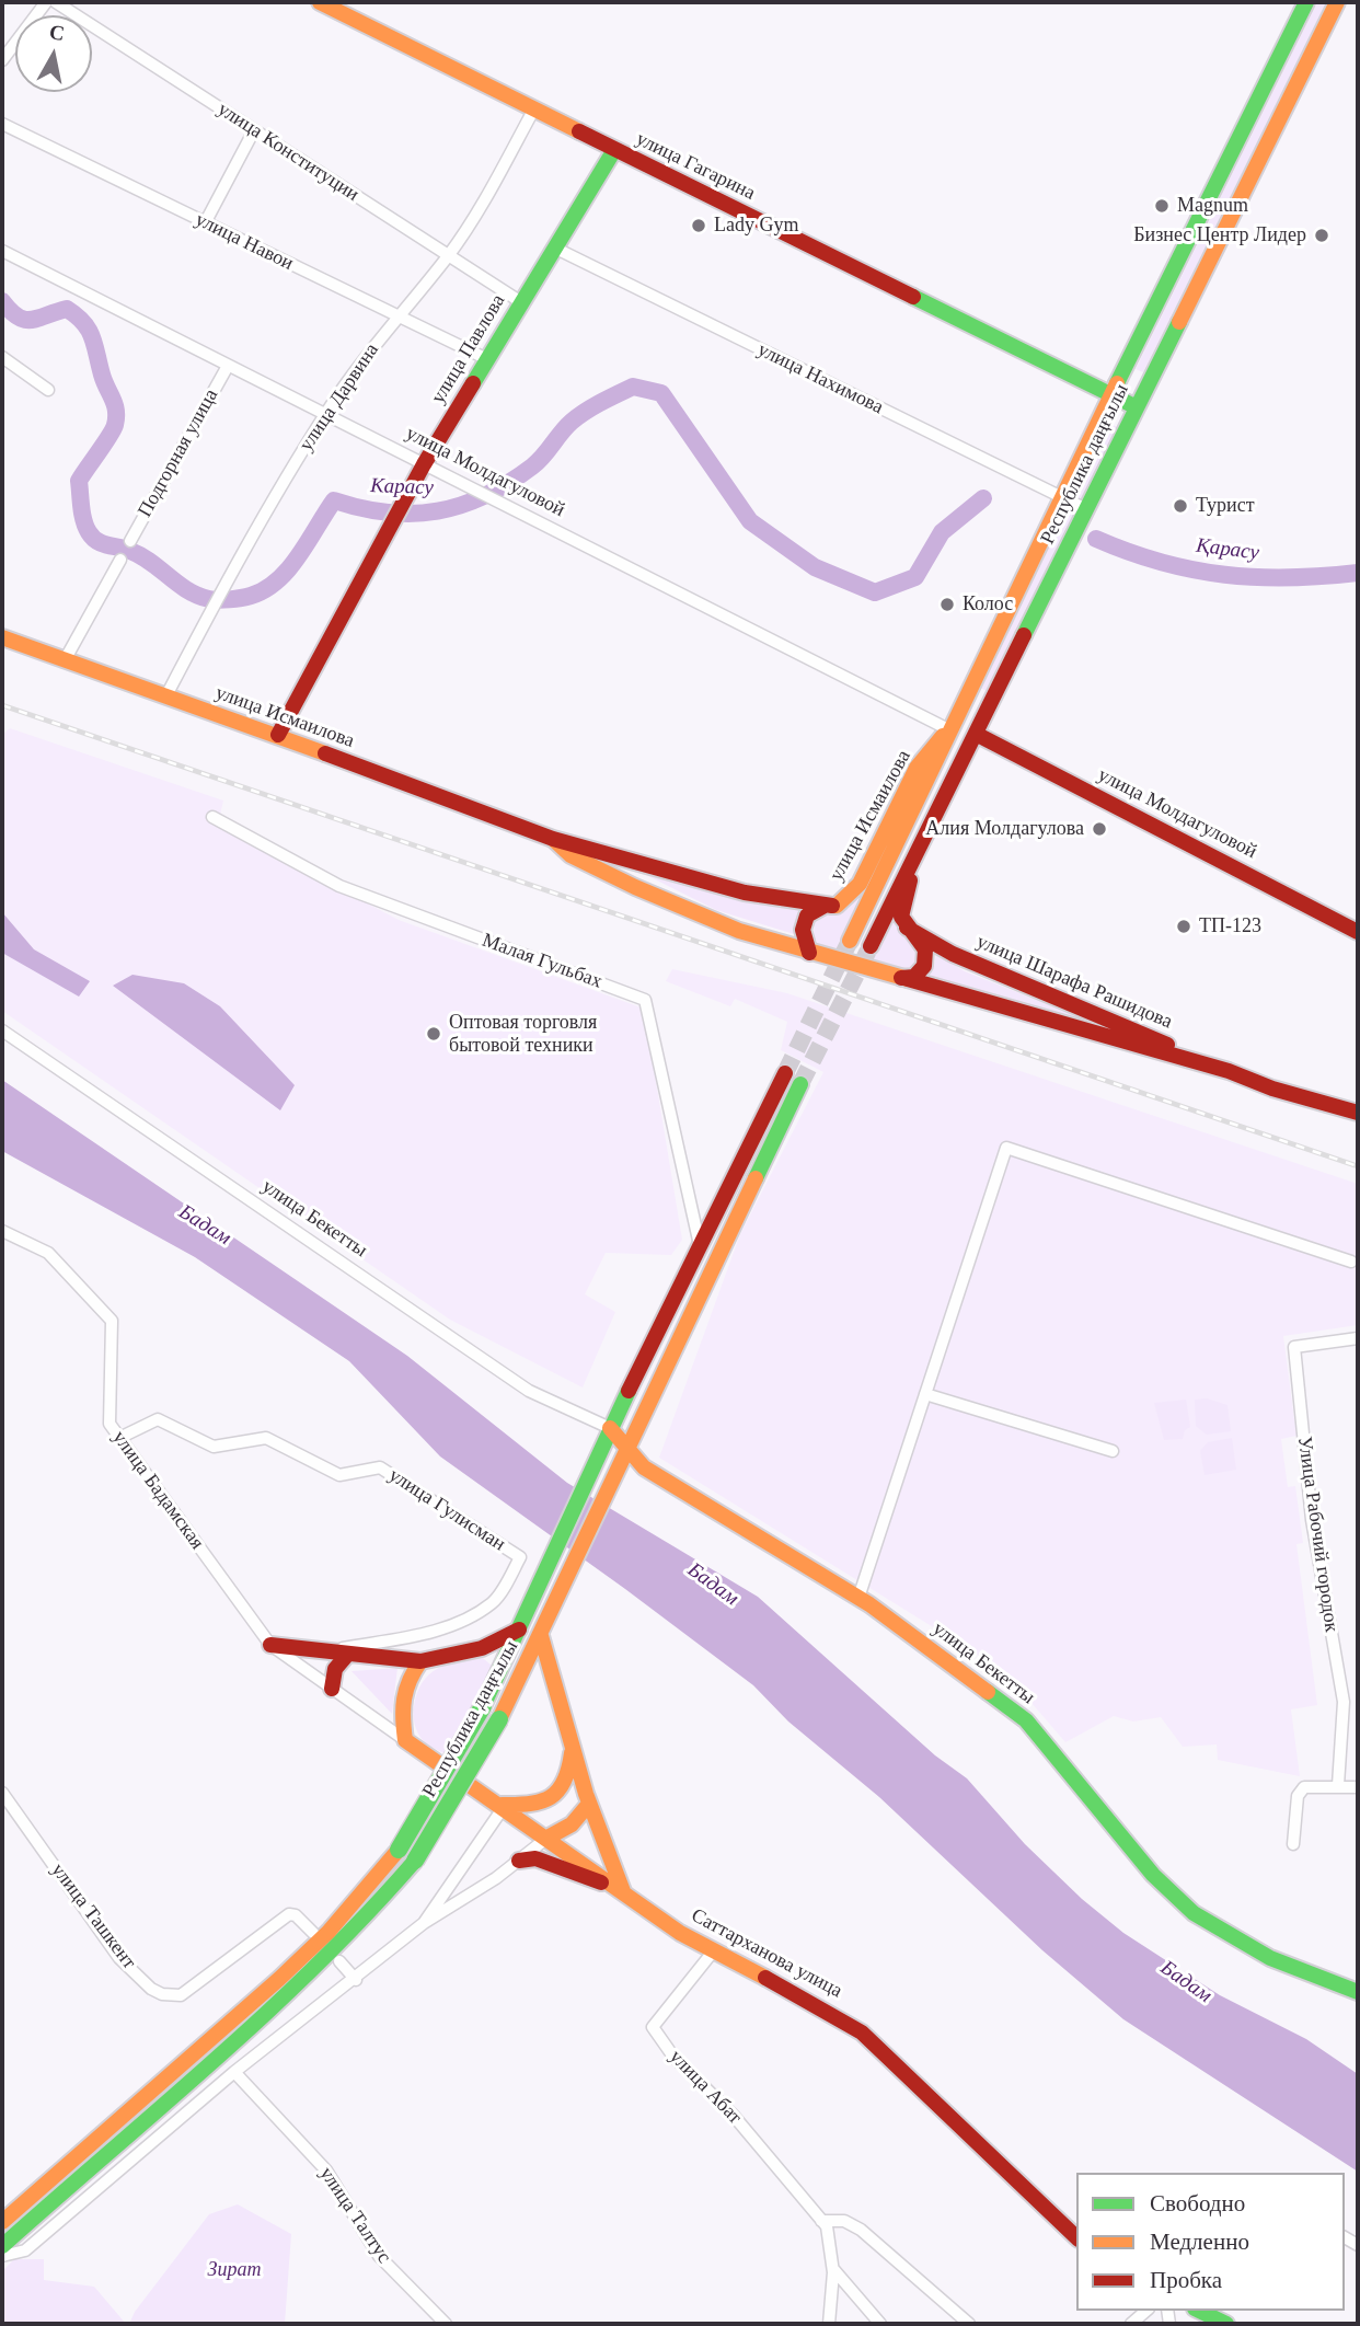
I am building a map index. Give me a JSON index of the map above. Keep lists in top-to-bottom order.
{
  "streets": {
    "main road": [
      "улица Гагарина",
      "улица Павлова",
      "Республика даңғылы",
      "улица Молдагуловой",
      "улица Исмаилова",
      "улица Шарафа Рашидова",
      "улица Бекетты",
      "Саттарханова улица"
    ],
    "street": [
      "улица Конституции",
      "улица Навои",
      "улица Нахимова",
      "улица Дарвина",
      "Подгорная улица",
      "Малая Гульбах",
      "улица Бадамская",
      "улица Гулисман",
      "Улица Рабочий городок",
      "улица Ташкент",
      "улица Абат",
      "улица Талтус"
    ]
  },
  "crossings": [
    ["улица Конституции", "улица Павлова"],
    ["улица Конституции", "улица Дарвина"],
    ["улица Гагарина", "улица Павлова"],
    ["улица Гагарина", "улица Дарвина"],
    ["улица Гагарина", "Республика даңғылы"],
    ["улица Навои", "улица Павлова"],
    ["улица Навои", "улица Дарвина"],
    ["улица Павлова", "улица Нахимова"],
    ["улица Павлова", "улица Молдагуловой"],
    ["улица Павлова", "улица Исмаилова"],
    ["улица Нахимова", "Республика даңғылы"],
    ["улица Дарвина", "улица Молдагуловой"],
    ["улица Дарвина", "улица Исмаилова"],
    ["Подгорная улица", "улица Молдагуловой"],
    ["Республика даңғылы", "улица Молдагуловой"],
    ["Республика даңғылы", "улица Исмаилова"],
    ["Республика даңғылы", "Малая Гульбах"],
    ["Республика даңғылы", "улица Бекетты"],
    ["улица Молдагуловой", "улица Исмаилова"],
    ["улица Исмаилова", "улица Шарафа Рашидова"],
    ["улица Бадамская", "улица Гулисман"],
    ["улица Бадамская", "Саттарханова улица"],
    ["Саттарханова улица", "улица Абат"]
  ],
  "water": ["Карасу", "Қарасу", "Бадам"],
  "parks": ["Зират"],
  "places": [
    "Magnum",
    "Lady Gym",
    "Бизнес Центр Лидер",
    "Турист",
    "Колос",
    "Алия Молдагулова",
    "ТП-123",
    "Оптовая торговля бытовой техники"
  ],
  "legend": ["Свободно", "Медленно", "Пробка"],
  "north": "top"
}
